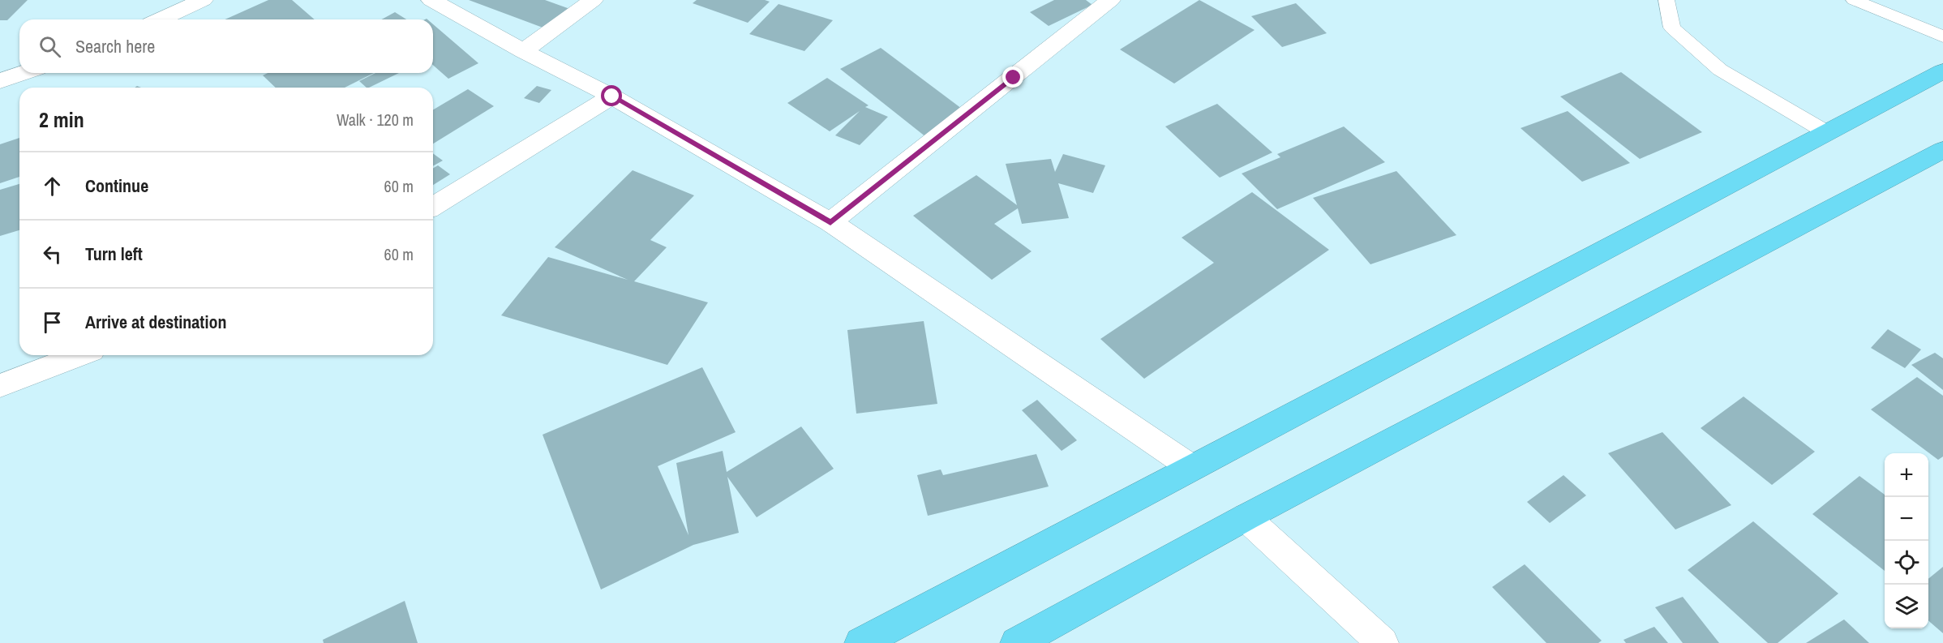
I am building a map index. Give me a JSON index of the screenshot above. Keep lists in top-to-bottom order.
{
  "page": {
    "search": "Search here",
    "heading": ["2 min", "Walk · 120 m"],
    "list": [
      ["Continue", "60 m"],
      ["Turn left", "60 m"],
      "Arrive at destination"
    ],
    "map_buttons": ["+", "−"]
  }
}
